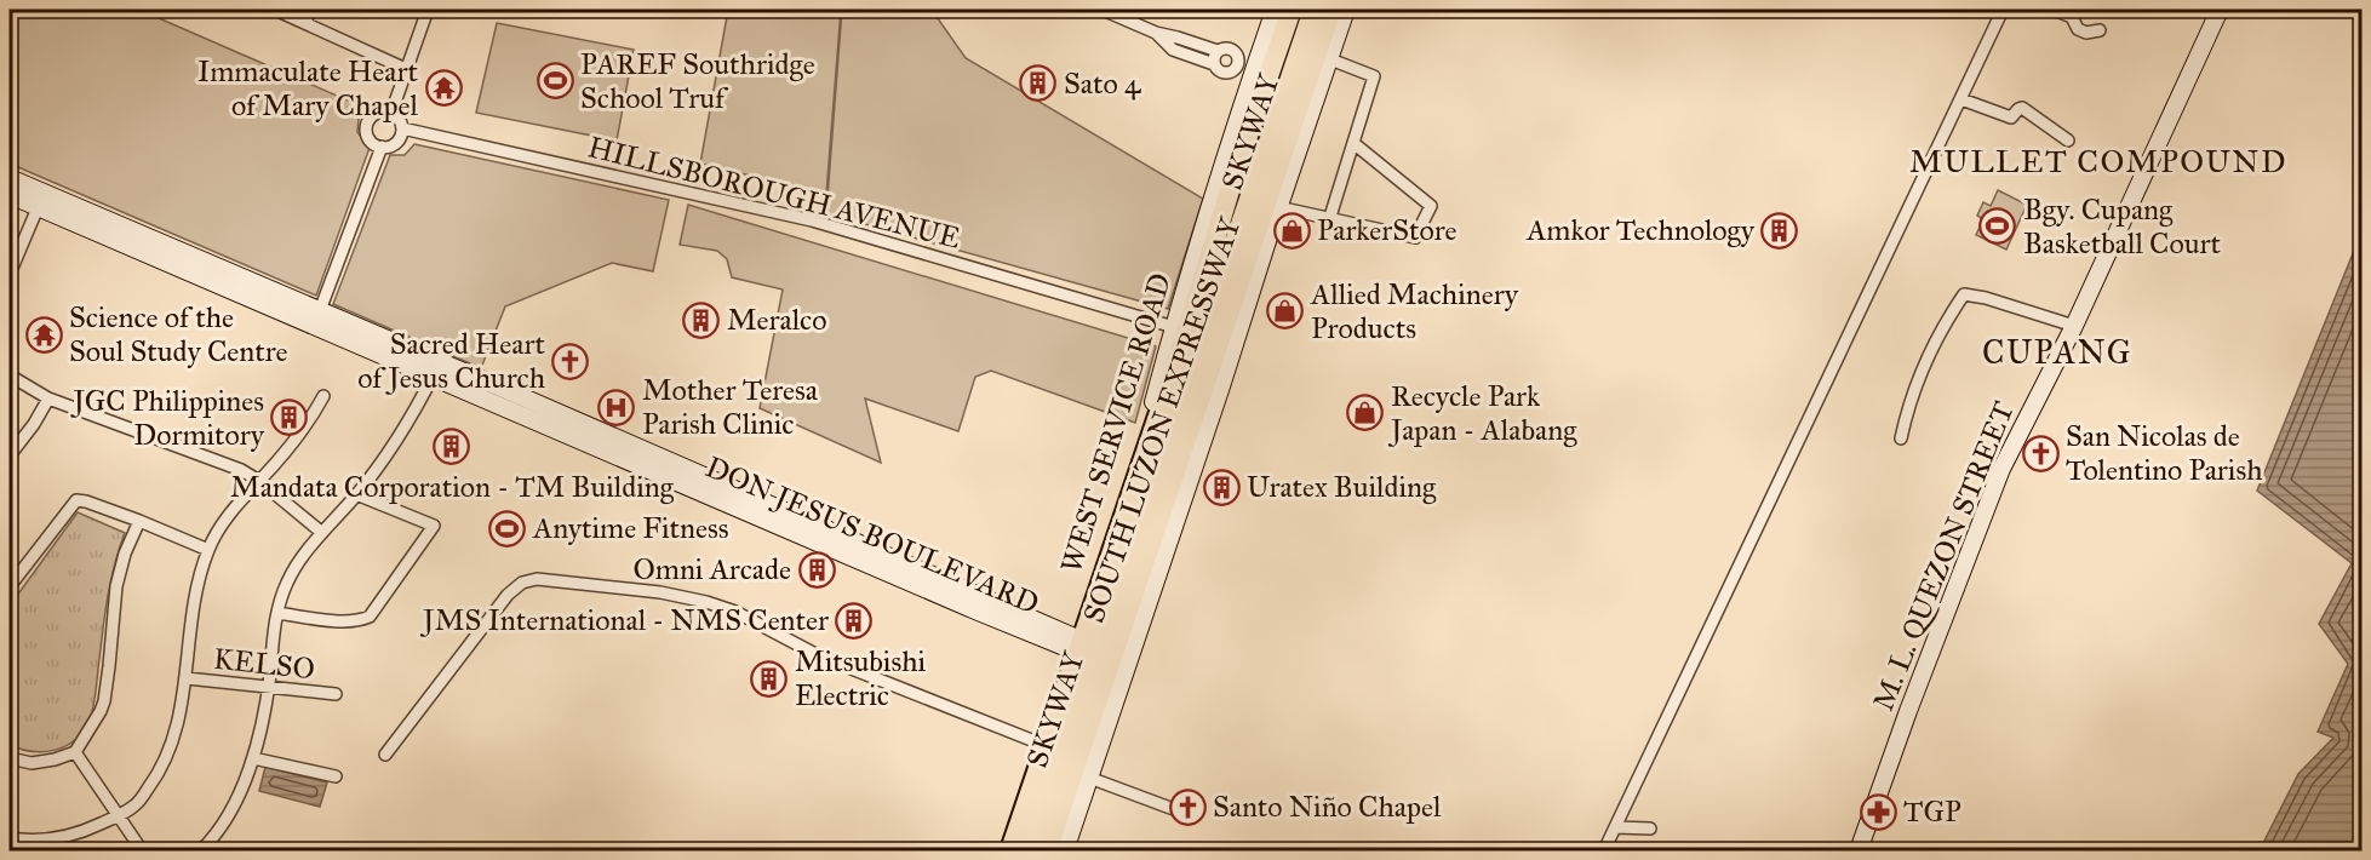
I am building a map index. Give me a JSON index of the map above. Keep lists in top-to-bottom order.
{
  "streets": {
    "highway": ["SKYWAY", "SOUTH LUZON EXPRESSWAY"],
    "main road": ["WEST SERVICE ROAD", "DON JESUS BOULEVARD", "M. L. QUEZON STREET"],
    "street": ["HILLSBOROUGH AVENUE", "KELSO"]
  },
  "crossings": [
    ["HILLSBOROUGH AVENUE", "WEST SERVICE ROAD"],
    ["WEST SERVICE ROAD", "DON JESUS BOULEVARD"]
  ],
  "districts": ["MULLET COMPOUND", "CUPANG"],
  "places": {
    "sports": ["PAREF Southridge School Truf", "Bgy. Cupang Basketball Court", "Anytime Fitness"],
    "building": [
      "Sato 4",
      "Amkor Technology",
      "Meralco",
      "JGC Philippines Dormitory",
      "Mandata Corporation - TM Building",
      "Uratex Building",
      "Omni Arcade",
      "JMS International - NMS Center",
      "Mitsubishi Electric"
    ],
    "temple": ["Immaculate Heart of Mary Chapel", "Science of the Soul Study Centre"],
    "shop": ["ParkerStore", "Allied Machinery Products", "Recycle Park Japan - Alabang"],
    "church": ["Sacred Heart of Jesus Church", "San Nicolas de Tolentino Parish", "Santo Niño Chapel"],
    "hospital": ["Mother Teresa Parish Clinic"],
    "pharmacy": ["TGP"]
  }
}
